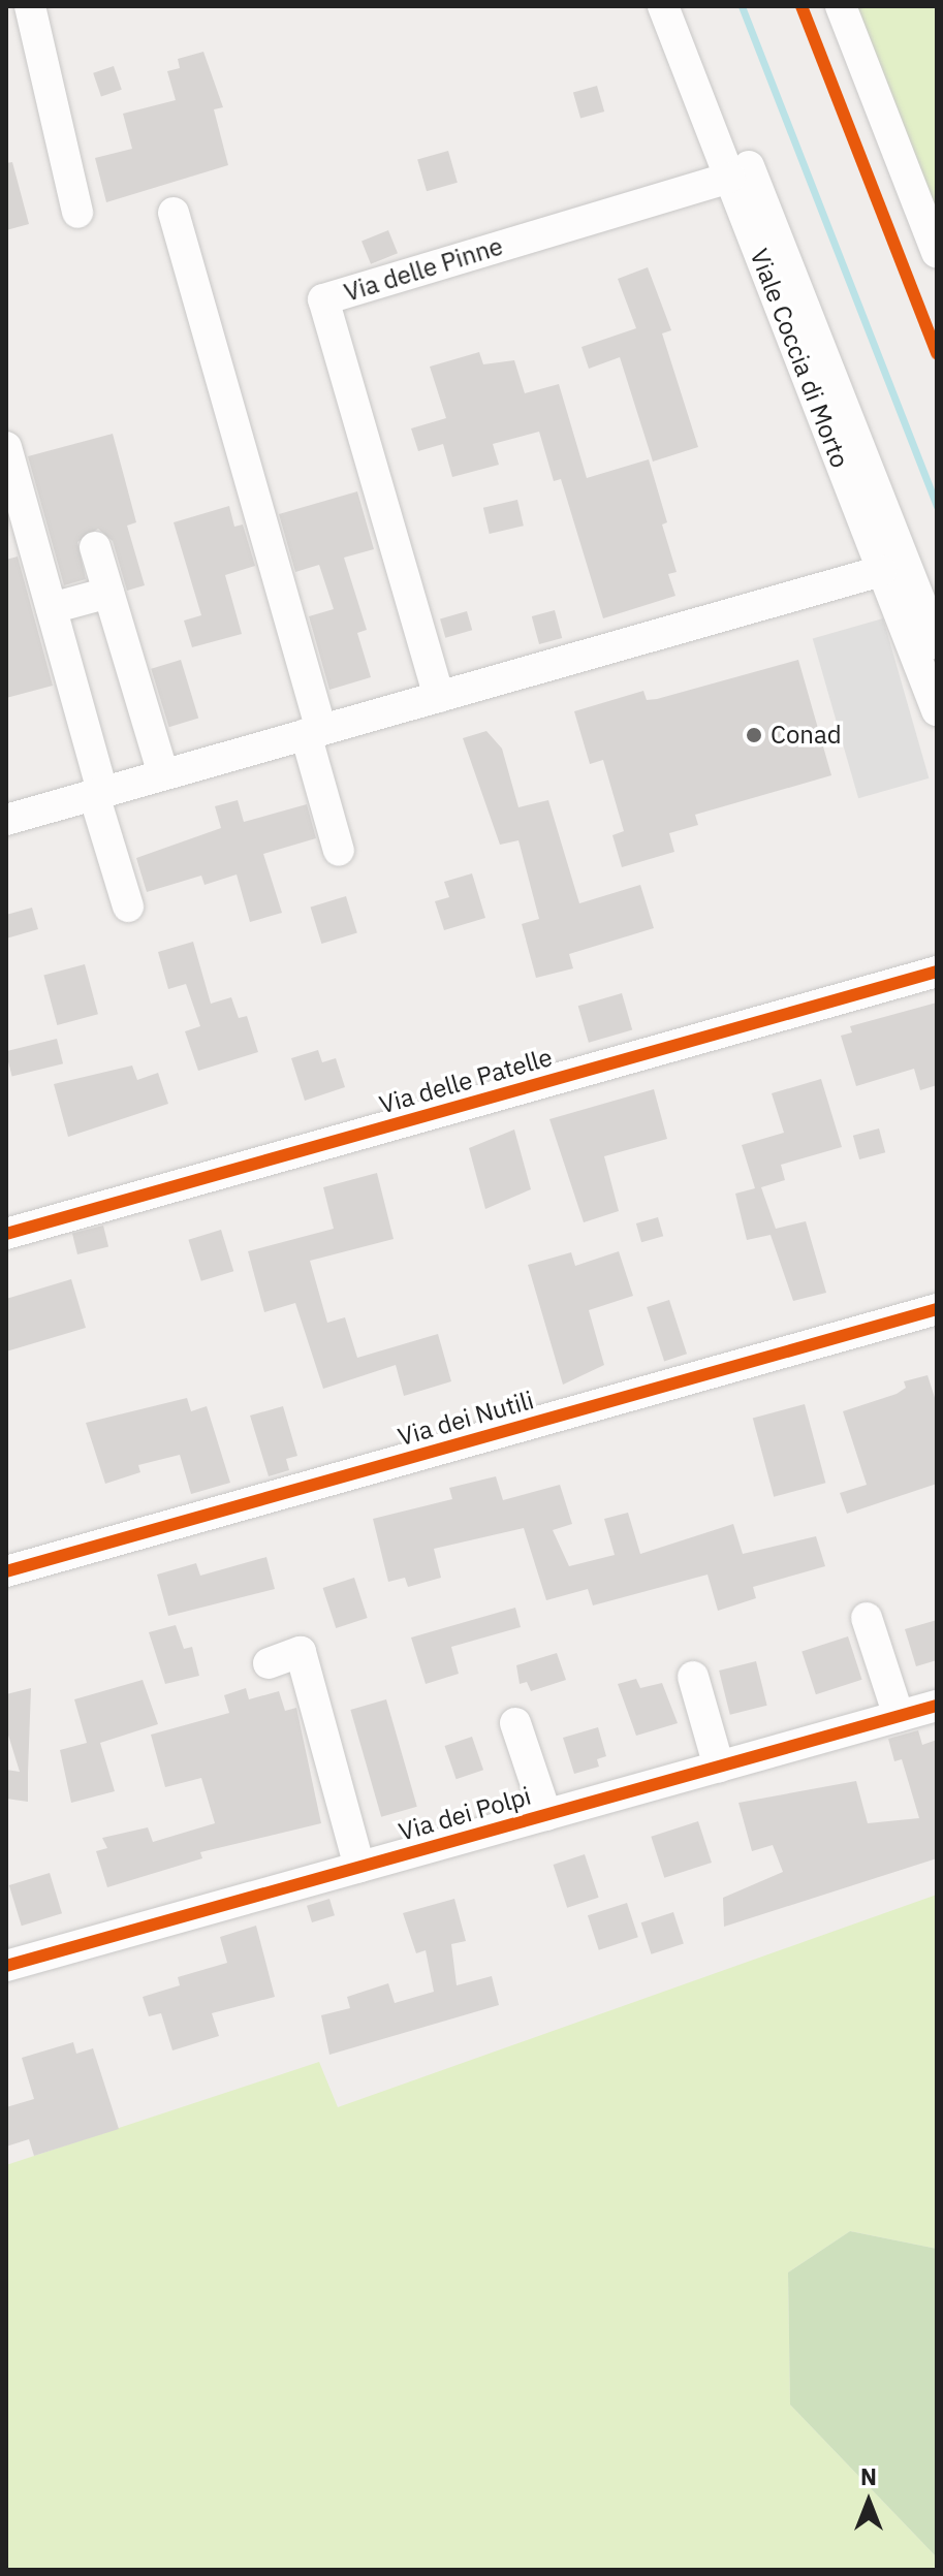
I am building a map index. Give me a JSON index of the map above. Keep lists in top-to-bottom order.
{
  "streets": {
    "street": [
      "Via delle Pinne",
      "Viale Coccia di Morto",
      "Via delle Patelle",
      "Via dei Nutili",
      "Via dei Polpi"
    ]
  },
  "crossings": [
    ["Via delle Pinne", "Viale Coccia di Morto"]
  ],
  "places": ["Conad"],
  "north": "top"
}
